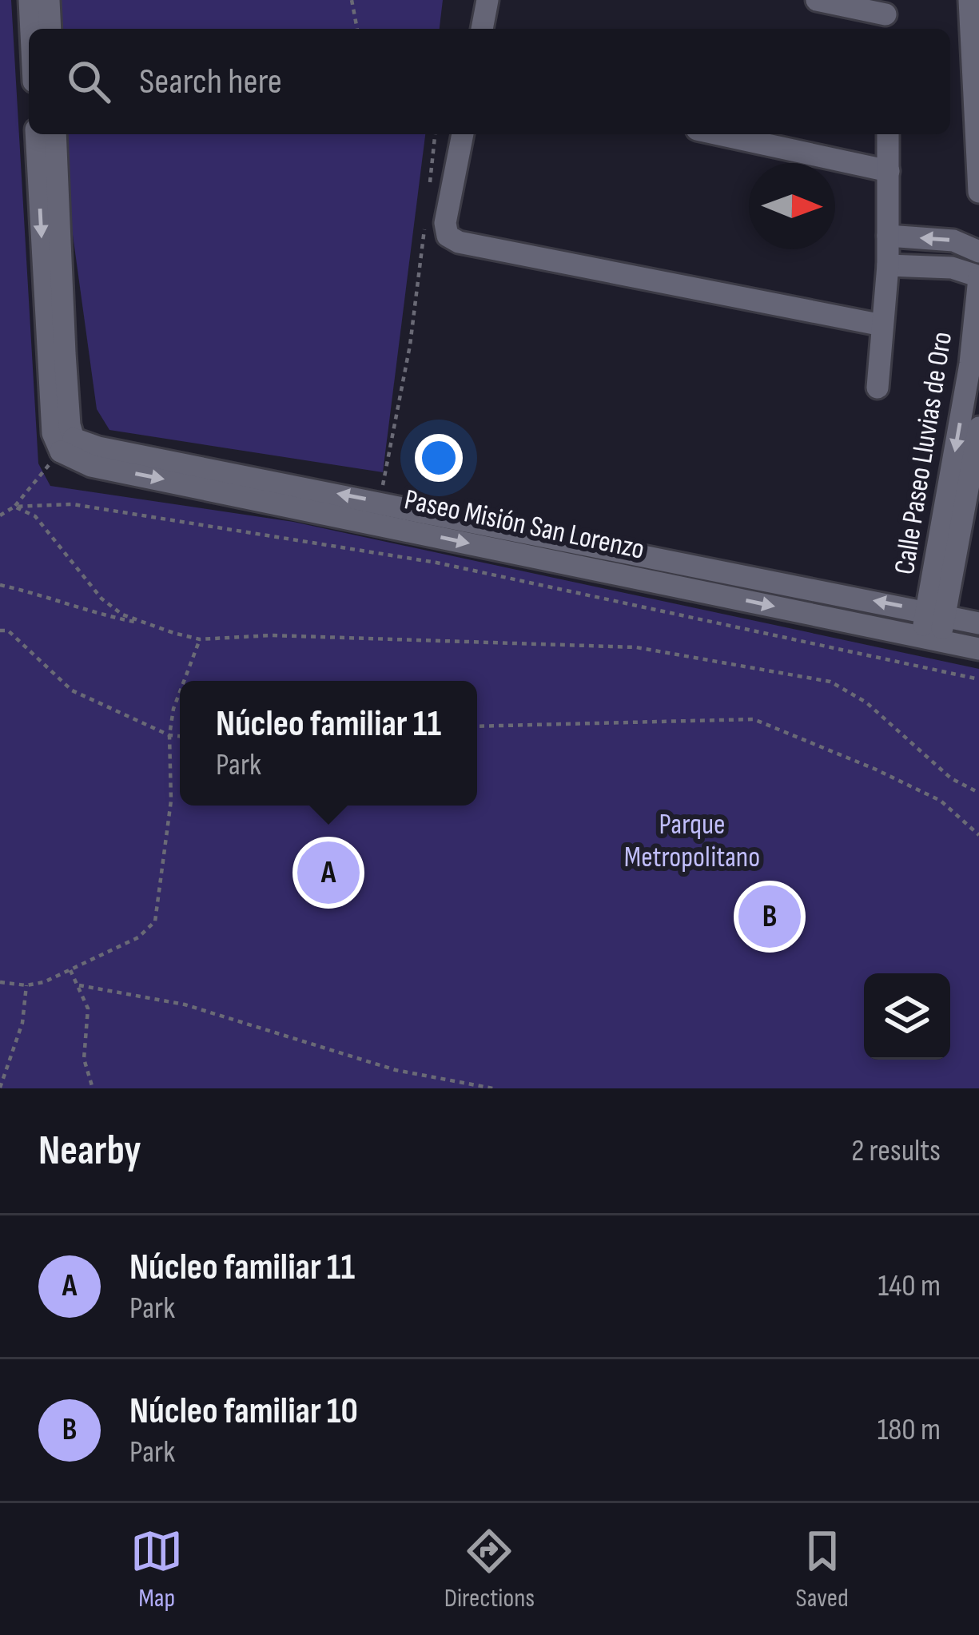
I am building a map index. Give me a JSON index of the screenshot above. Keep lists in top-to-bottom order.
{
  "streets": {
    "street": ["Calle Paseo Lluvias de Oro", "Paseo Misión San Lorenzo"]
  },
  "crossings": [
    ["Calle Paseo Lluvias de Oro", "Paseo Misión San Lorenzo"]
  ],
  "parks": ["Parque Metropolitano"],
  "north": "right",
  "page": {
    "search": "Search here",
    "popup": ["Núcleo familiar 11", "Park"],
    "pins": ["A", "B"],
    "heading": ["Nearby", "2 results"],
    "list": [
      {
        "mark": "A",
        "name": "Núcleo familiar 11",
        "note": "Park",
        "value": "140 m"
      },
      {
        "mark": "B",
        "name": "Núcleo familiar 10",
        "note": "Park",
        "value": "180 m"
      }
    ],
    "nav": ["Map", "Directions", "Saved"]
  }
}
